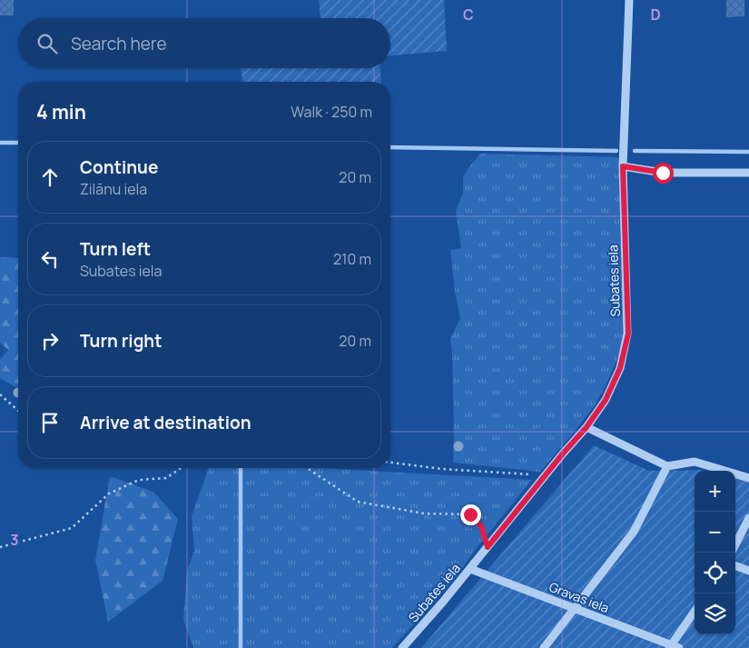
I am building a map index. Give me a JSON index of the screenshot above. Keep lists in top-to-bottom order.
{
  "streets": {
    "street": ["Subates iela", "Gravas iela"]
  },
  "crossings": [
    ["Subates iela", "Gravas iela"]
  ],
  "page": {
    "search": "Search here",
    "heading": ["4 min", "Walk · 250 m"],
    "list": [
      ["Continue", "Zilānu iela", "20 m"],
      ["Turn left", "Subates iela", "210 m"],
      ["Turn right", "20 m"],
      "Arrive at destination"
    ],
    "map_buttons": ["+", "−"]
  },
  "grid": {
    "columns": ["C", "D"],
    "rows": ["3"]
  }
}
